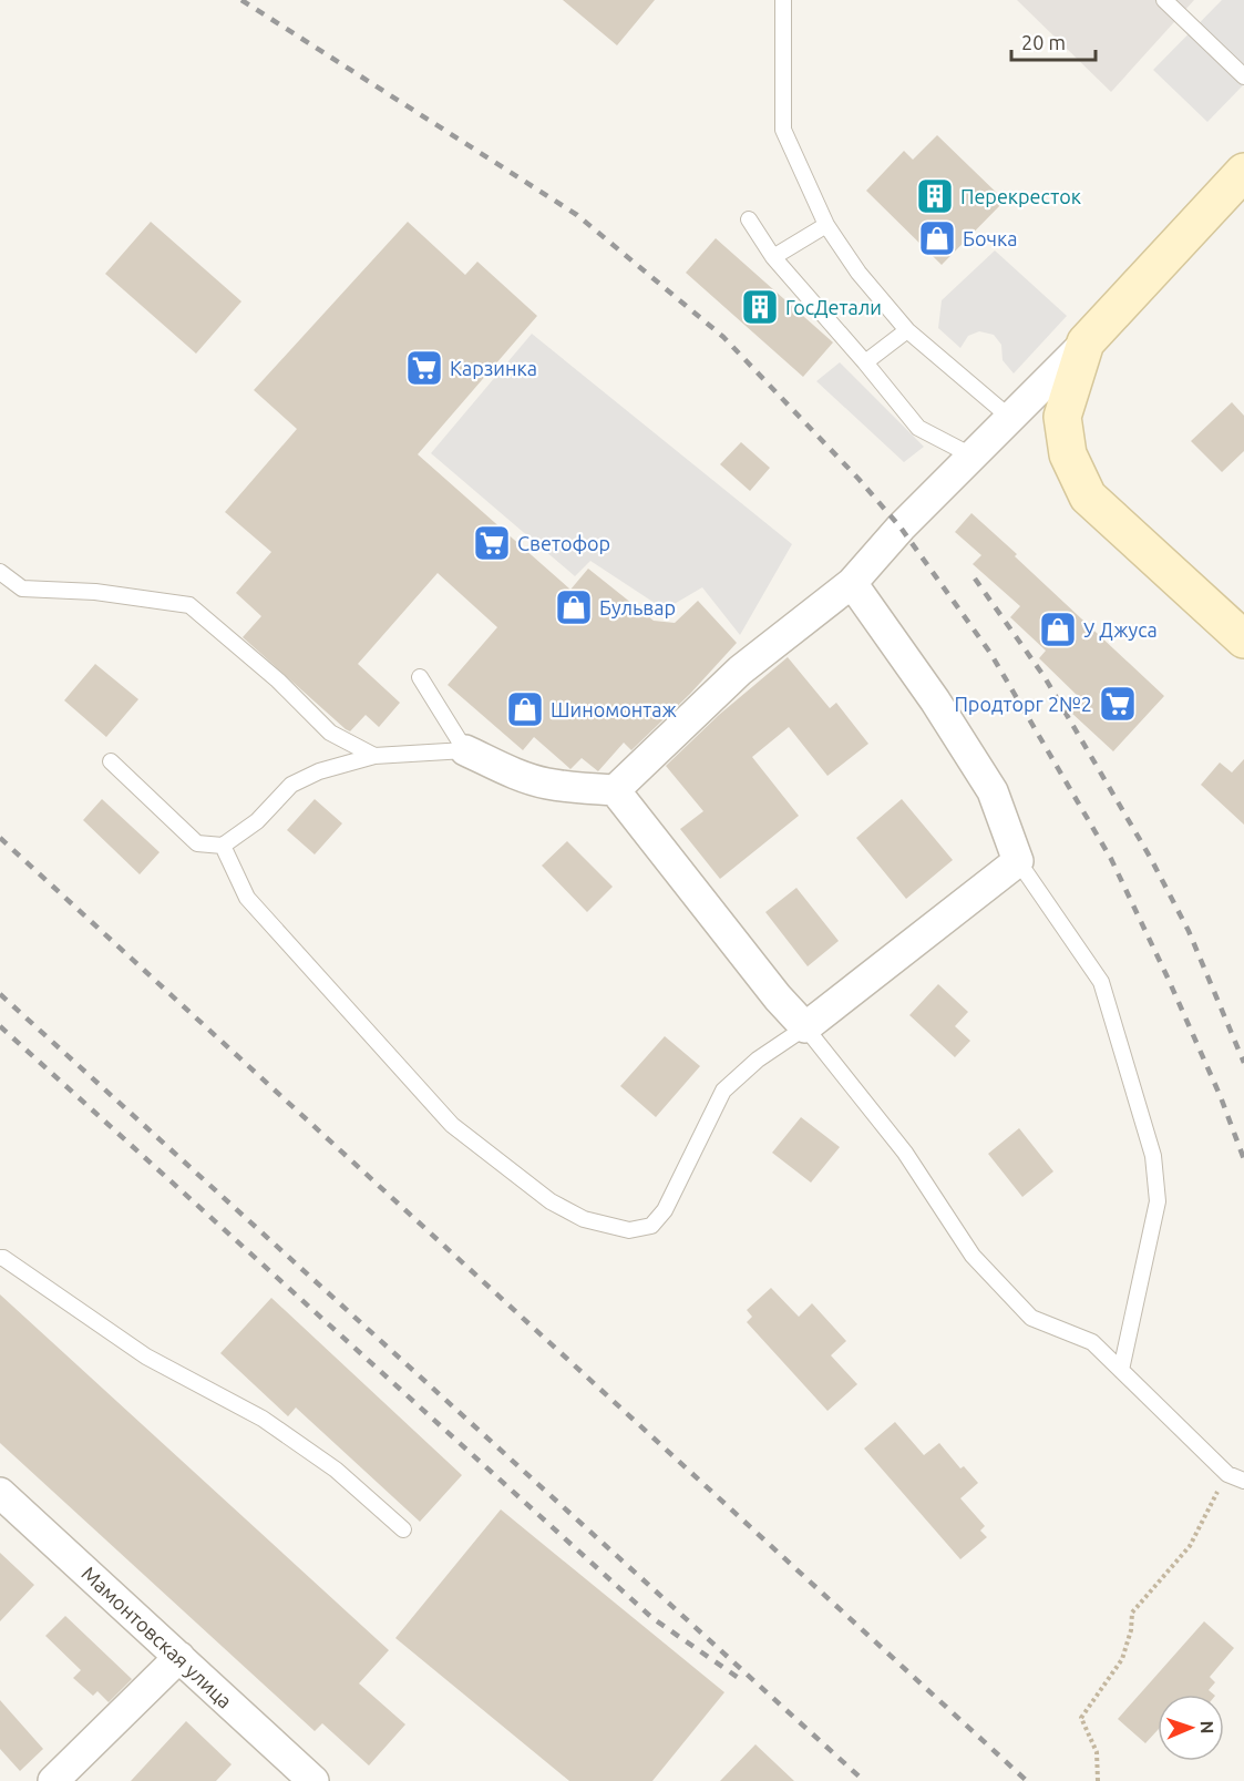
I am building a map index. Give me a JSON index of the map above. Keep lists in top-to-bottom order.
{
  "streets": {
    "street": ["Мамонтовская улица"]
  },
  "places": {
    "building": ["Перекресток", "ГосДетали"],
    "shop": [
      "Бочка",
      "Бульвар",
      "У Джуса",
      "Шиномонтаж"
    ],
    "supermarket": ["Карзинка", "Светофор", "Продторг 2№2"]
  },
  "scale_bar": "20 m",
  "north": "right"
}
